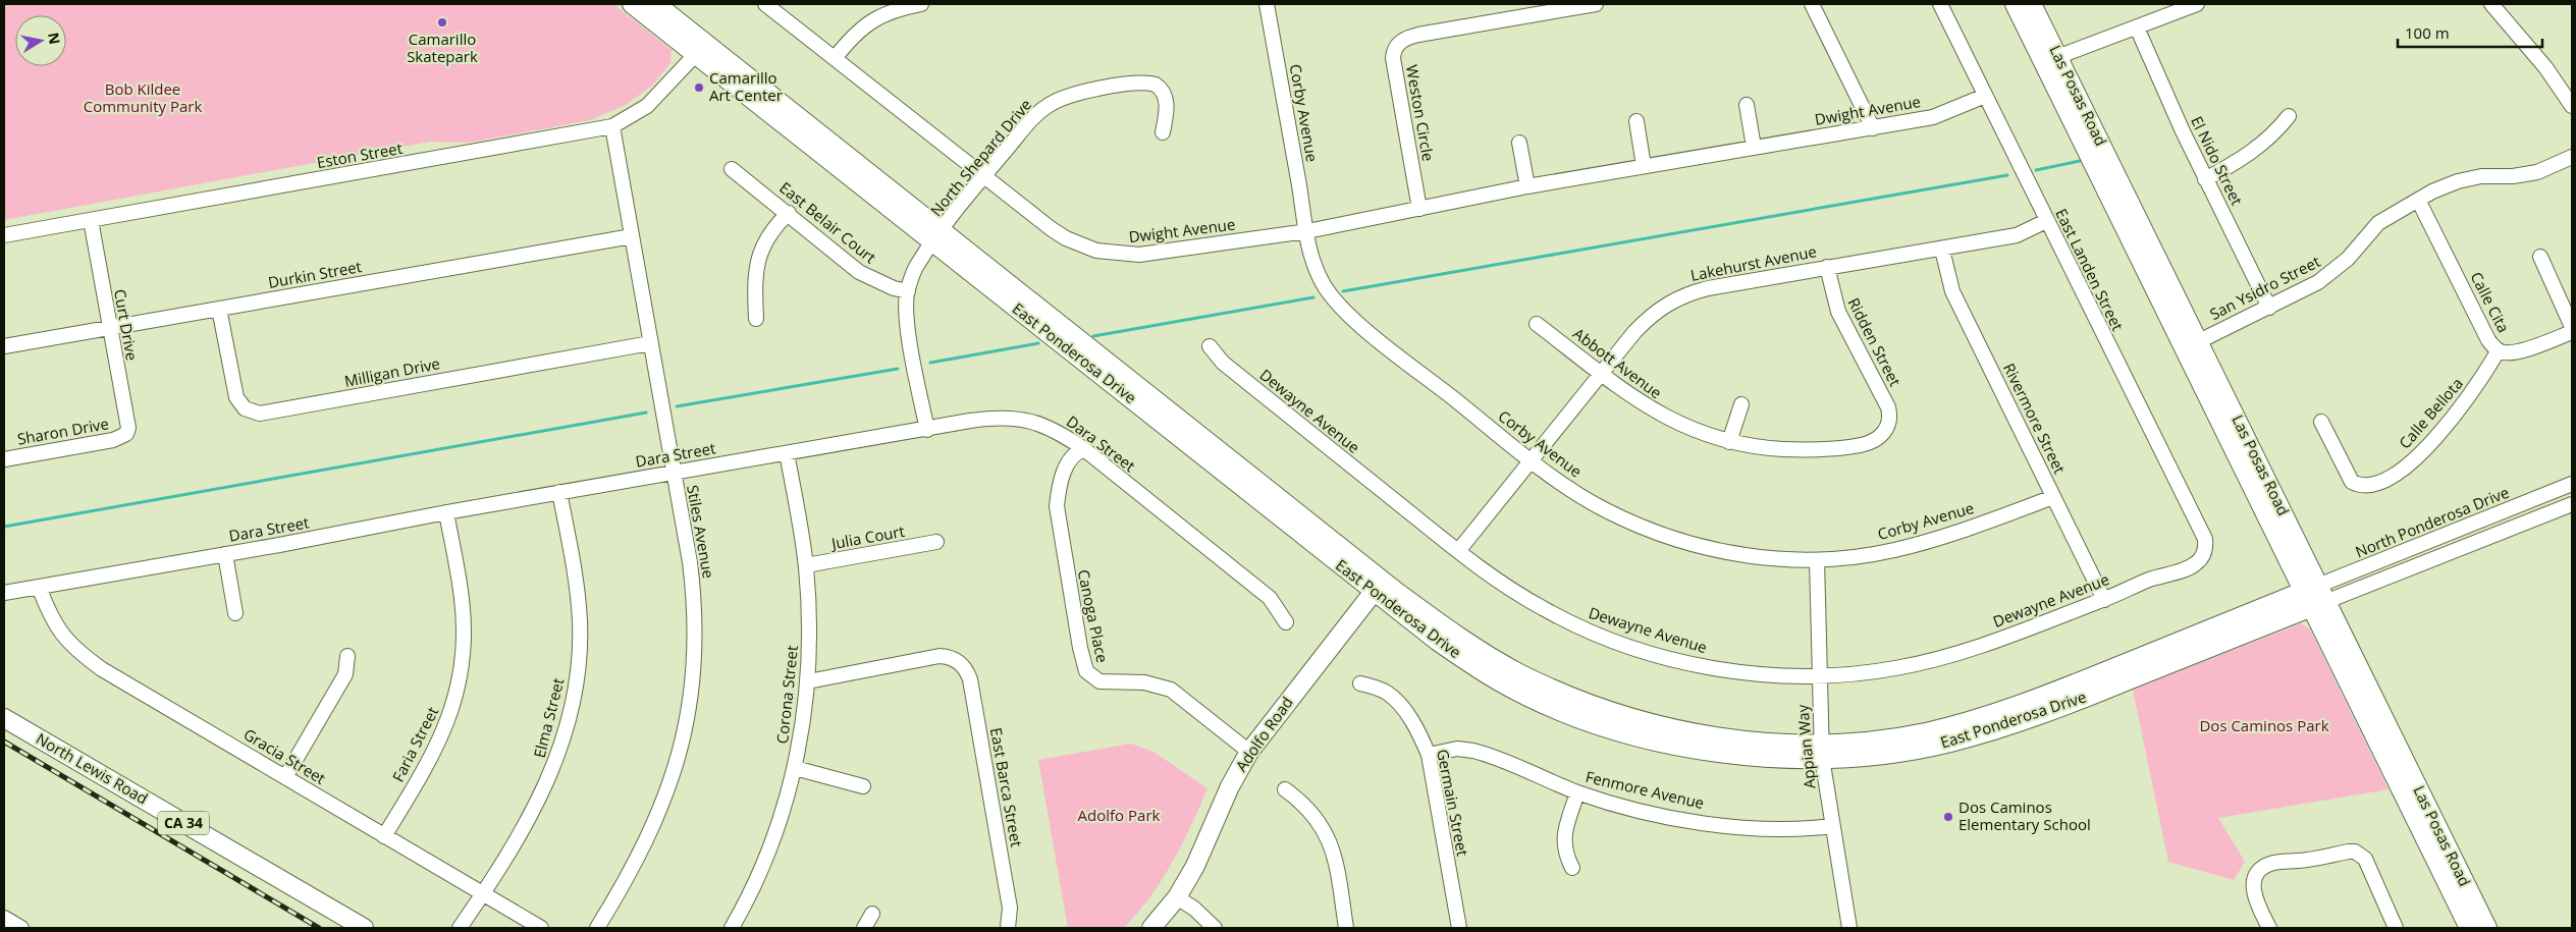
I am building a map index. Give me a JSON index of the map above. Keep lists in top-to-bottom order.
{
  "streets": {
    "main road": [
      "Las Posas Road",
      "East Ponderosa Drive",
      "Adolfo Road",
      "North Lewis Road",
      "CA 34"
    ],
    "street": [
      "Dwight Avenue",
      "Corby Avenue",
      "Weston Circle",
      "Eston Street",
      "North Shepard Drive",
      "El Nido Street",
      "East Belair Court",
      "Lakehurst Avenue",
      "East Landen Street",
      "Durkin Street",
      "San Ysidro Street",
      "Calle Cita",
      "Curt Drive",
      "Ridden Street",
      "Abbott Avenue",
      "Milligan Drive",
      "Dewayne Avenue",
      "Calle Bellota",
      "Rivermore Street",
      "Sharon Drive",
      "Dara Street",
      "North Ponderosa Drive",
      "Stiles Avenue",
      "Julia Court",
      "Canoga Place",
      "Corona Street",
      "Elma Street",
      "Faria Street",
      "Appian Way",
      "Gracia Street",
      "East Barca Street",
      "Fenmore Avenue",
      "Germain Street"
    ]
  },
  "crossings": [
    ["Las Posas Road", "San Ysidro Street"],
    ["Las Posas Road", "East Ponderosa Drive"],
    ["Las Posas Road", "North Ponderosa Drive"],
    ["Dwight Avenue", "Corby Avenue"],
    ["Dwight Avenue", "Weston Circle"],
    ["Dwight Avenue", "North Shepard Drive"],
    ["Dwight Avenue", "East Landen Street"],
    ["Corby Avenue", "Lakehurst Avenue"],
    ["Corby Avenue", "Rivermore Street"],
    ["Corby Avenue", "Appian Way"],
    ["Eston Street", "Curt Drive"],
    ["Eston Street", "East Ponderosa Drive"],
    ["Eston Street", "Stiles Avenue"],
    ["North Shepard Drive", "East Belair Court"],
    ["North Shepard Drive", "East Ponderosa Drive"],
    ["North Shepard Drive", "Dara Street"],
    ["El Nido Street", "San Ysidro Street"],
    ["Lakehurst Avenue", "East Landen Street"],
    ["Lakehurst Avenue", "Ridden Street"],
    ["Lakehurst Avenue", "Abbott Avenue"],
    ["Lakehurst Avenue", "Dewayne Avenue"],
    ["Lakehurst Avenue", "Rivermore Street"],
    ["East Landen Street", "Dewayne Avenue"],
    ["Durkin Street", "Curt Drive"],
    ["Durkin Street", "Milligan Drive"],
    ["Durkin Street", "Stiles Avenue"],
    ["San Ysidro Street", "Calle Cita"],
    ["Calle Cita", "Calle Bellota"],
    ["Curt Drive", "Sharon Drive"],
    ["Ridden Street", "Abbott Avenue"],
    ["East Ponderosa Drive", "North Ponderosa Drive"],
    ["East Ponderosa Drive", "Adolfo Road"],
    ["East Ponderosa Drive", "Appian Way"],
    ["Milligan Drive", "Stiles Avenue"],
    ["Dewayne Avenue", "Rivermore Street"],
    ["Dewayne Avenue", "Appian Way"],
    ["Dara Street", "Stiles Avenue"],
    ["Dara Street", "Canoga Place"],
    ["Dara Street", "Corona Street"],
    ["Dara Street", "Elma Street"],
    ["Dara Street", "Faria Street"],
    ["Dara Street", "Gracia Street"],
    ["Julia Court", "Corona Street"],
    ["Canoga Place", "Adolfo Road"],
    ["Corona Street", "East Barca Street"],
    ["Elma Street", "Gracia Street"],
    ["Faria Street", "Gracia Street"],
    ["Appian Way", "Fenmore Avenue"],
    ["Fenmore Avenue", "Germain Street"]
  ],
  "parks": ["Bob Kildee Community Park", "Dos Caminos Park", "Adolfo Park"],
  "places": ["Camarillo Skatepark", "Camarillo Art Center", "Dos Caminos Elementary School"],
  "scale_bar": "100 m",
  "north": "right"
}
